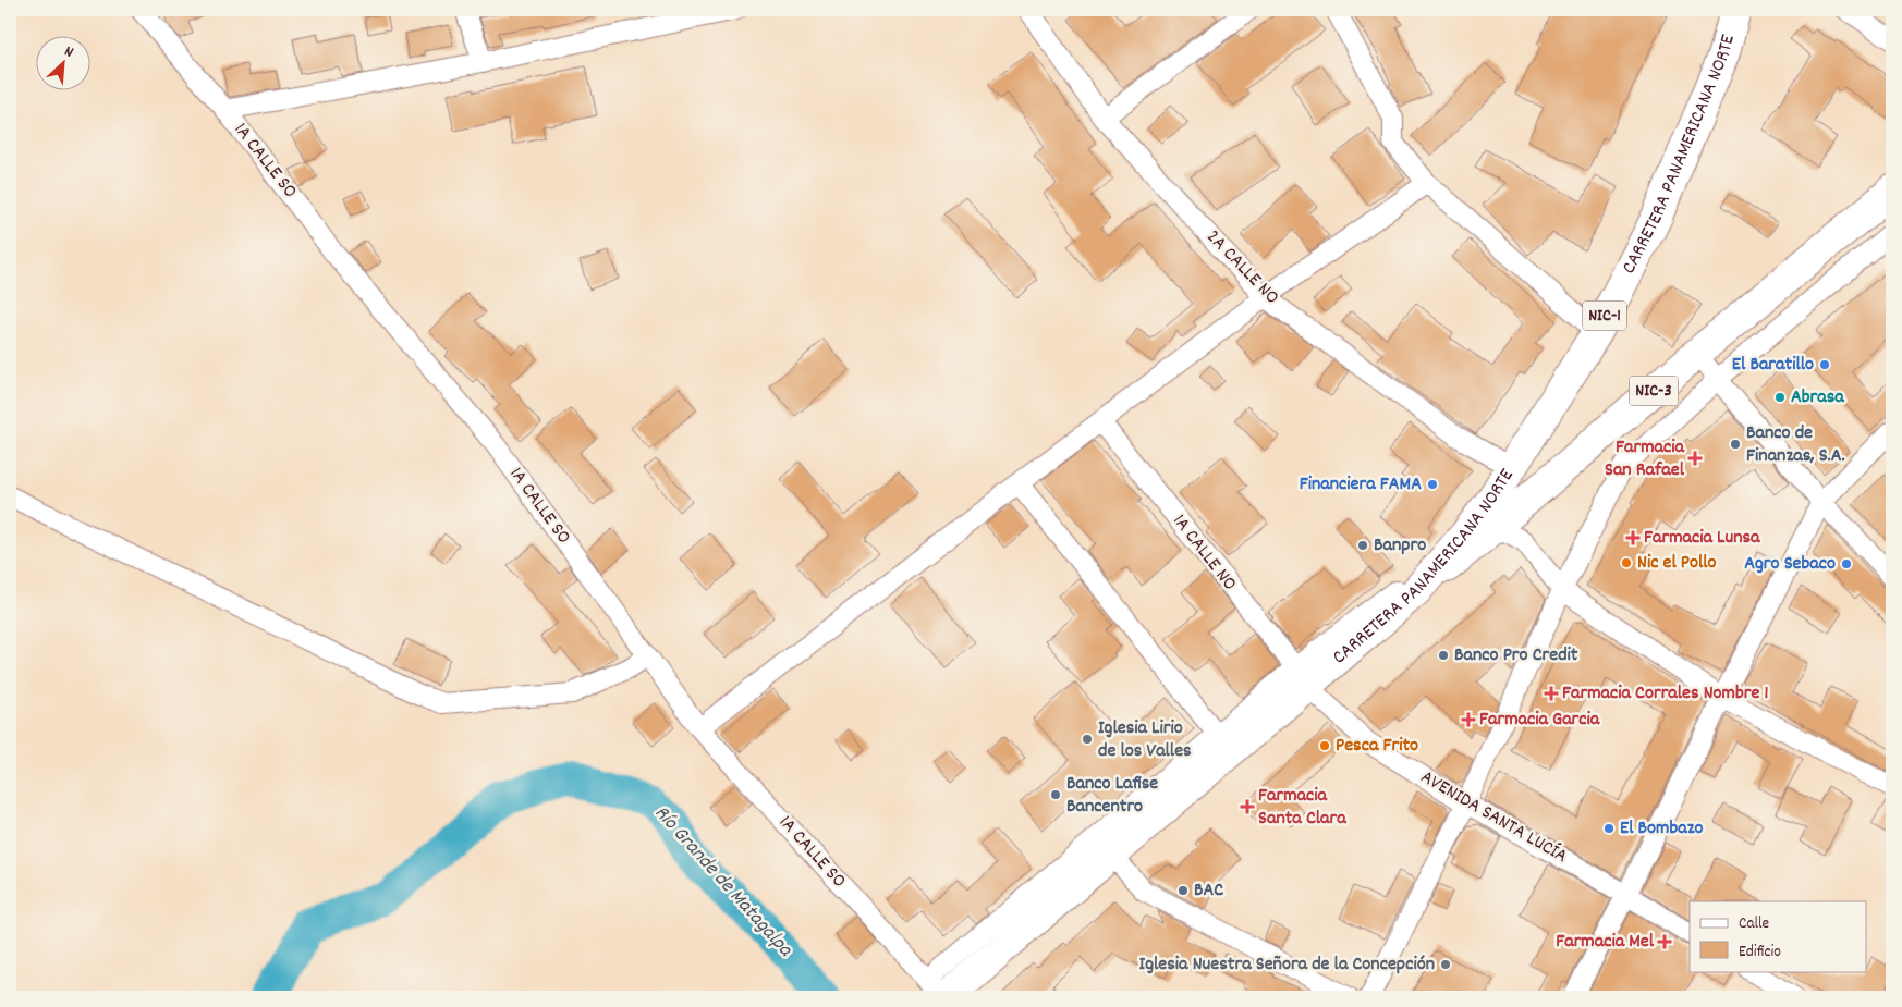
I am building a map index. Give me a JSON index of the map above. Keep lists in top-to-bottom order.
{
  "streets": {
    "main road": ["CARRETERA PANAMERICANA NORTE", "NIC-1", "NIC-3"],
    "street": [
      "1A CALLE SO",
      "2A CALLE NO",
      "1A CALLE NO",
      "AVENIDA SANTA LUCÍA"
    ]
  },
  "crossings": [
    ["CARRETERA PANAMERICANA NORTE", "1A CALLE SO"],
    ["CARRETERA PANAMERICANA NORTE", "2A CALLE NO"],
    ["CARRETERA PANAMERICANA NORTE", "NIC-3"],
    ["CARRETERA PANAMERICANA NORTE", "1A CALLE NO"],
    ["CARRETERA PANAMERICANA NORTE", "AVENIDA SANTA LUCÍA"],
    ["1A CALLE NO", "AVENIDA SANTA LUCÍA"]
  ],
  "water": ["Río Grande de Matagalpa"],
  "places": {
    "other": [
      "El Baratillo",
      "Abrasa",
      "Banco de Finanzas, S.A.",
      "Financiera FAMA",
      "Banpro",
      "Nic el Pollo",
      "Agro Sebaco",
      "Banco Pro Credit",
      "Iglesia Lirio de los Valles",
      "Pesca Frito",
      "Banco Lafise Bancentro",
      "El Bombazo",
      "BAC",
      "Iglesia Nuestra Señora de la Concepción"
    ],
    "health": [
      "Farmacia San Rafael",
      "Farmacia Lunsa",
      "Farmacia Corrales Nombre 1",
      "Farmacia Garcia",
      "Farmacia Santa Clara",
      "Farmacia Mel"
    ]
  },
  "legend": ["Calle", "Edificio"],
  "north": "top right"
}
